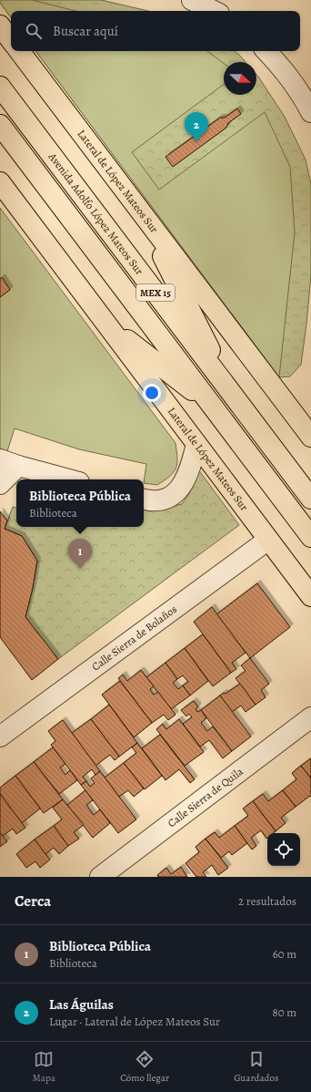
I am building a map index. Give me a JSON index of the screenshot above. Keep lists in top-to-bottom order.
{
  "streets": {
    "main road": ["Lateral de López Mateos Sur", "Avenida Adolfo López Mateos Sur", "MEX 15"],
    "street": ["Calle Sierra de Bolaños", "Calle Sierra de Quila"]
  },
  "crossings": [
    ["Lateral de López Mateos Sur", "Calle Sierra de Bolaños"]
  ],
  "north": "right",
  "page": {
    "search": "Buscar aquí",
    "pins": ["2", "1"],
    "popup": ["Biblioteca Pública", "Biblioteca"],
    "heading": ["Cerca", "2 resultados"],
    "list": [
      {
        "mark": "1",
        "name": "Biblioteca Pública",
        "note": "Biblioteca",
        "value": "60 m"
      },
      {
        "mark": "2",
        "name": "Las Águilas",
        "note": "Lugar · Lateral de López Mateos Sur",
        "value": "80 m"
      }
    ],
    "nav": ["Mapa", "Cómo llegar", "Guardados"]
  }
}
